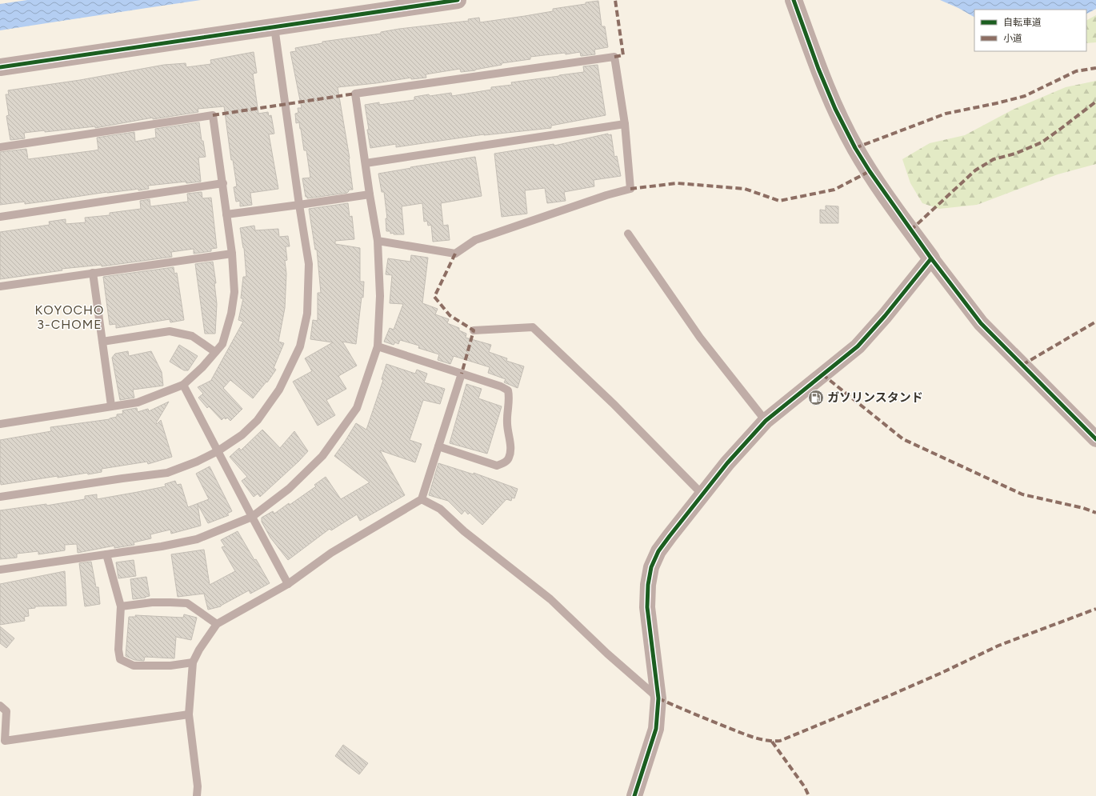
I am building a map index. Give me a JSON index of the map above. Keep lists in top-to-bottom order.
{
  "districts": ["KOYOCHO 3-CHOME"],
  "places": {
    "fuel station": ["ガソリンスタンド"]
  },
  "legend": ["自転車道", "小道"]
}
